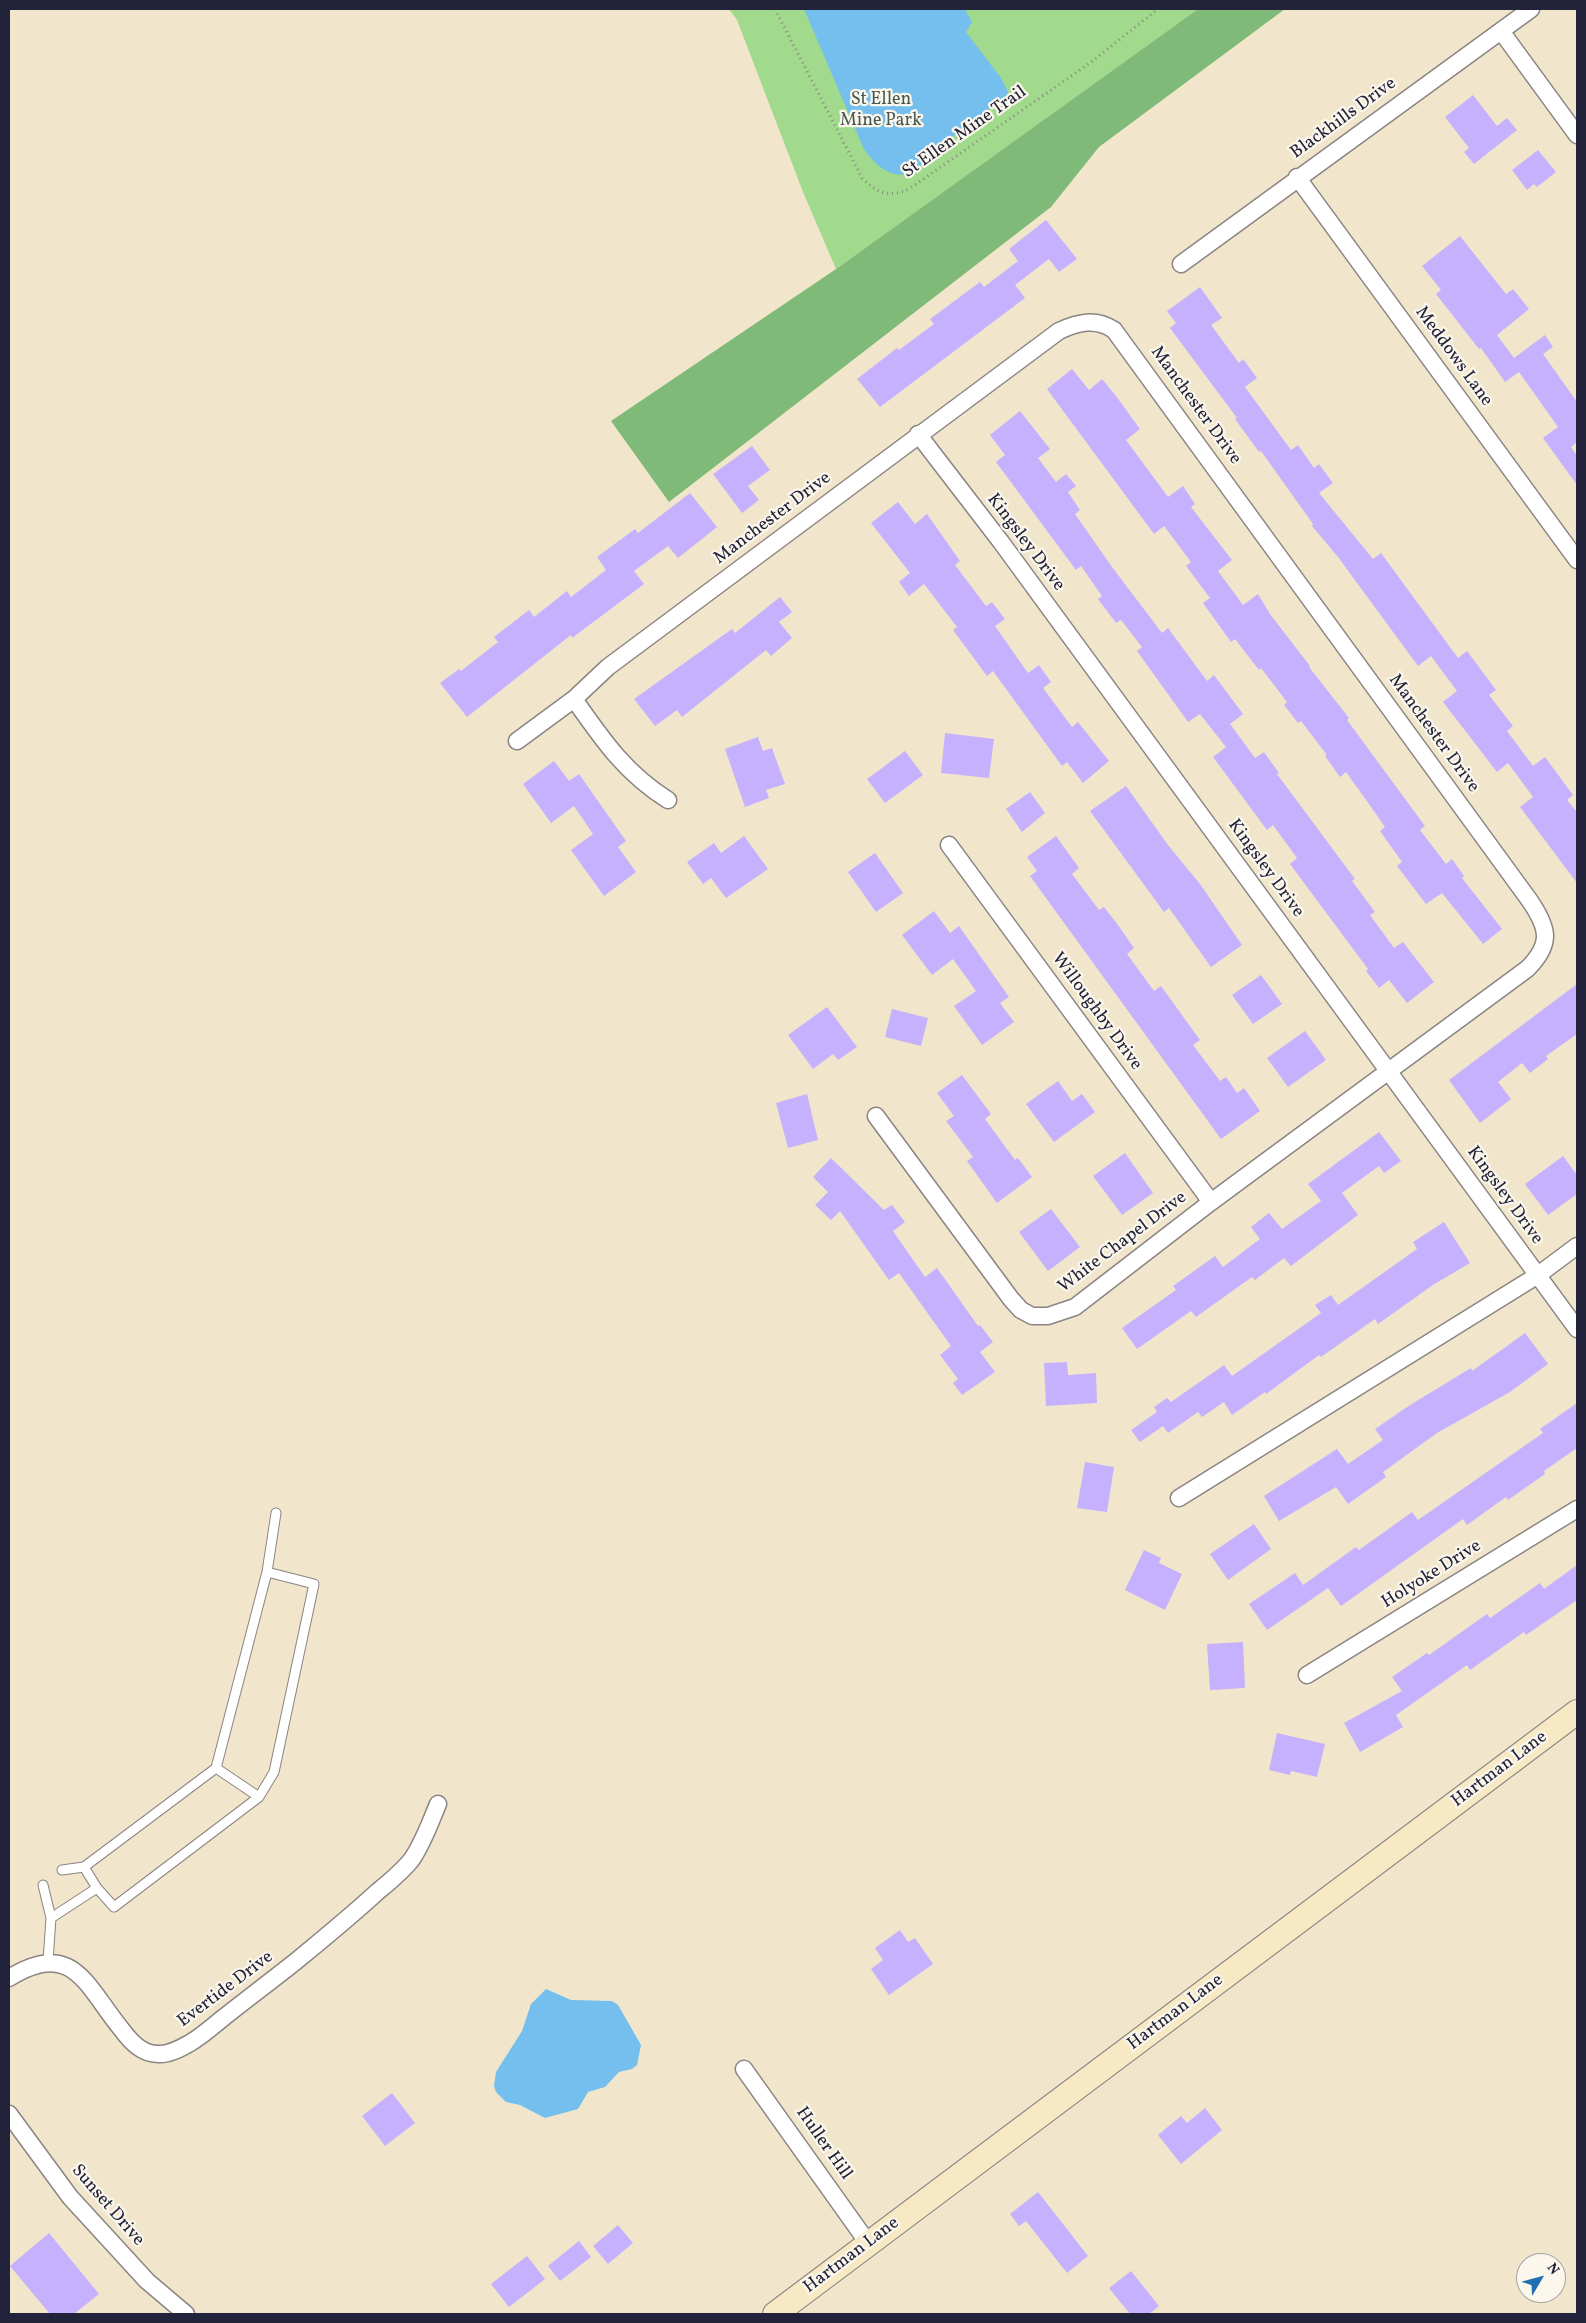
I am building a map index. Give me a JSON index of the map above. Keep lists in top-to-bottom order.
{
  "streets": {
    "street": [
      "Blackhills Drive",
      "Meddows Lane",
      "Manchester Drive",
      "Kingsley Drive",
      "Willoughby Drive",
      "White Chapel Drive",
      "Holyoke Drive",
      "Hartman Lane",
      "Evertide Drive",
      "Huller Hill",
      "Sunset Drive"
    ],
    "path": ["St Ellen Mine Trail"]
  },
  "crossings": [
    ["Blackhills Drive", "Meddows Lane"],
    ["Manchester Drive", "Kingsley Drive"],
    ["Manchester Drive", "White Chapel Drive"],
    ["Kingsley Drive", "White Chapel Drive"],
    ["Willoughby Drive", "White Chapel Drive"],
    ["Hartman Lane", "Huller Hill"]
  ],
  "parks": ["St Ellen Mine Park"],
  "north": "top right"
}
